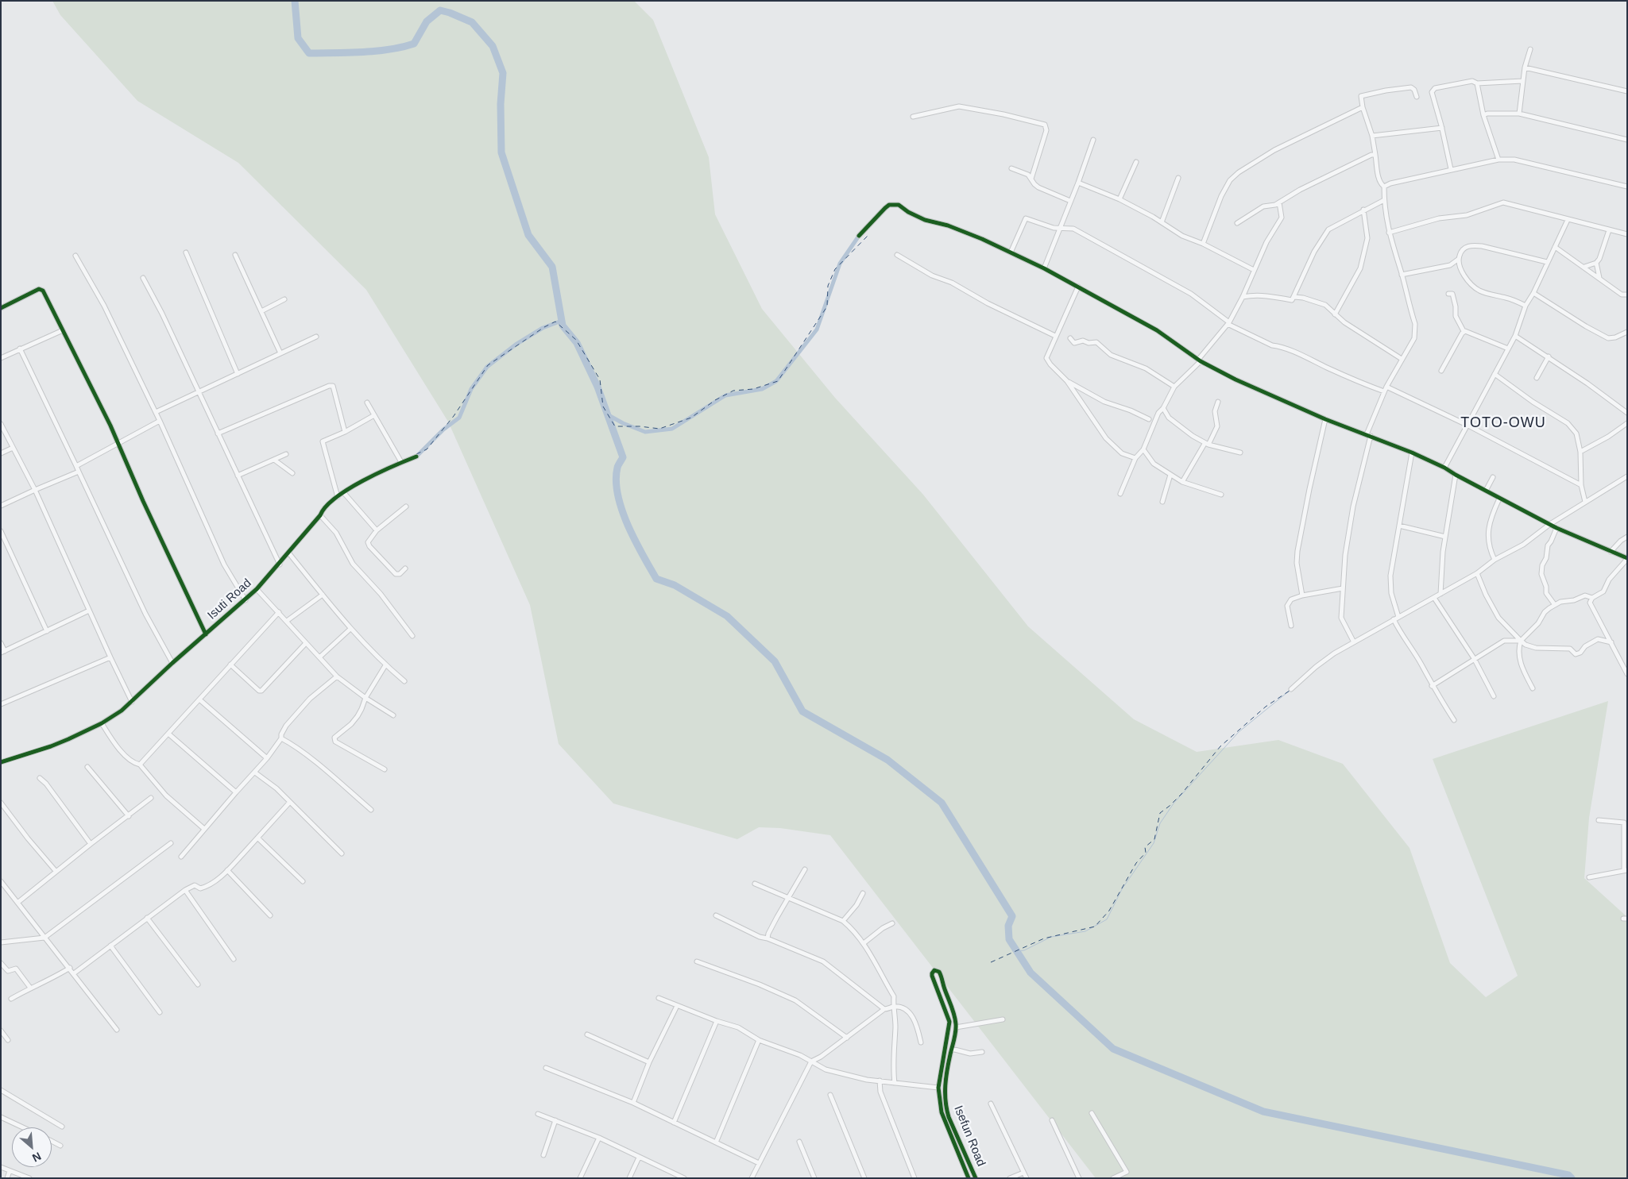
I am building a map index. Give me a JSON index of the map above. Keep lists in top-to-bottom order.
{
  "streets": {
    "street": ["Isuti Road", "Isefun Road"]
  },
  "districts": ["TOTO-OWU"],
  "north": "bottom right"
}
